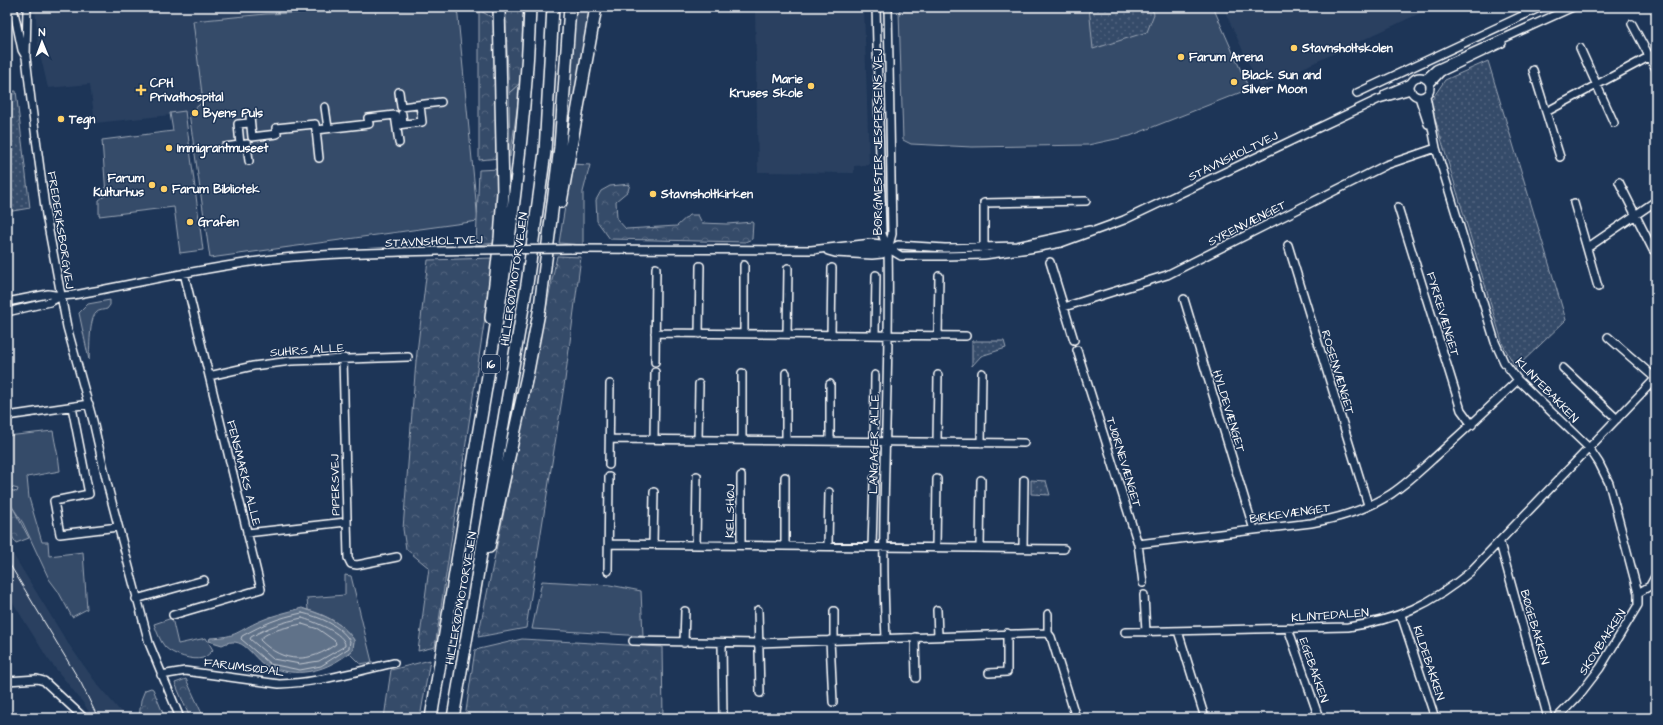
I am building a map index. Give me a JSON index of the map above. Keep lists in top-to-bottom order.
{
  "streets": {
    "highway": ["HILLERØDMOTORVEJEN", "16"],
    "street": [
      "BORGMESTER JESPERSENS VEJ",
      "STAVNSHOLTVEJ",
      "SYRENVÆNGET",
      "FREDERIKSBORGVEJ",
      "FYRREVÆNGET",
      "SUHRS ALLE",
      "ROSENVÆNGET",
      "KLINTEBAKKEN",
      "HYLDEVÆNGET",
      "LANGAGER ALLE",
      "TJØRNEVÆNGET",
      "FENSMARKS ALLE",
      "PIPERSVEJ",
      "KIELSHØJ",
      "BIRKEVÆNGET",
      "KLINTEDALEN",
      "BØGEBAKKEN",
      "SKOVBAKKEN",
      "KILDEBAKKEN",
      "FARUMSØDAL",
      "EGEBAKKEN"
    ]
  },
  "crossings": [
    ["BORGMESTER JESPERSENS VEJ", "STAVNSHOLTVEJ"],
    ["BORGMESTER JESPERSENS VEJ", "LANGAGER ALLE"],
    ["STAVNSHOLTVEJ", "FREDERIKSBORGVEJ"],
    ["STAVNSHOLTVEJ", "KLINTEBAKKEN"],
    ["STAVNSHOLTVEJ", "LANGAGER ALLE"],
    ["STAVNSHOLTVEJ", "FENSMARKS ALLE"],
    ["SYRENVÆNGET", "KLINTEBAKKEN"],
    ["FREDERIKSBORGVEJ", "FARUMSØDAL"],
    ["FYRREVÆNGET", "BIRKEVÆNGET"],
    ["SUHRS ALLE", "FENSMARKS ALLE"],
    ["SUHRS ALLE", "PIPERSVEJ"],
    ["ROSENVÆNGET", "BIRKEVÆNGET"],
    ["KLINTEBAKKEN", "BIRKEVÆNGET"],
    ["KLINTEBAKKEN", "KLINTEDALEN"],
    ["KLINTEBAKKEN", "SKOVBAKKEN"],
    ["HYLDEVÆNGET", "BIRKEVÆNGET"],
    ["LANGAGER ALLE", "KIELSHØJ"],
    ["TJØRNEVÆNGET", "BIRKEVÆNGET"],
    ["KLINTEDALEN", "BØGEBAKKEN"],
    ["KLINTEDALEN", "KILDEBAKKEN"],
    ["KLINTEDALEN", "EGEBAKKEN"]
  ],
  "places": {
    "other": [
      "Stavnsholtskolen",
      "Farum Arena",
      "Black Sun and Silver Moon",
      "Marie Kruses Skole",
      "Byens Puls",
      "Tegn",
      "Immigrantmuseet",
      "Farum Kulturhus",
      "Farum Bibliotek",
      "Stavnsholtkirken",
      "Grafen"
    ],
    "health": ["CPH Privathospital"]
  },
  "north": "top"
}
